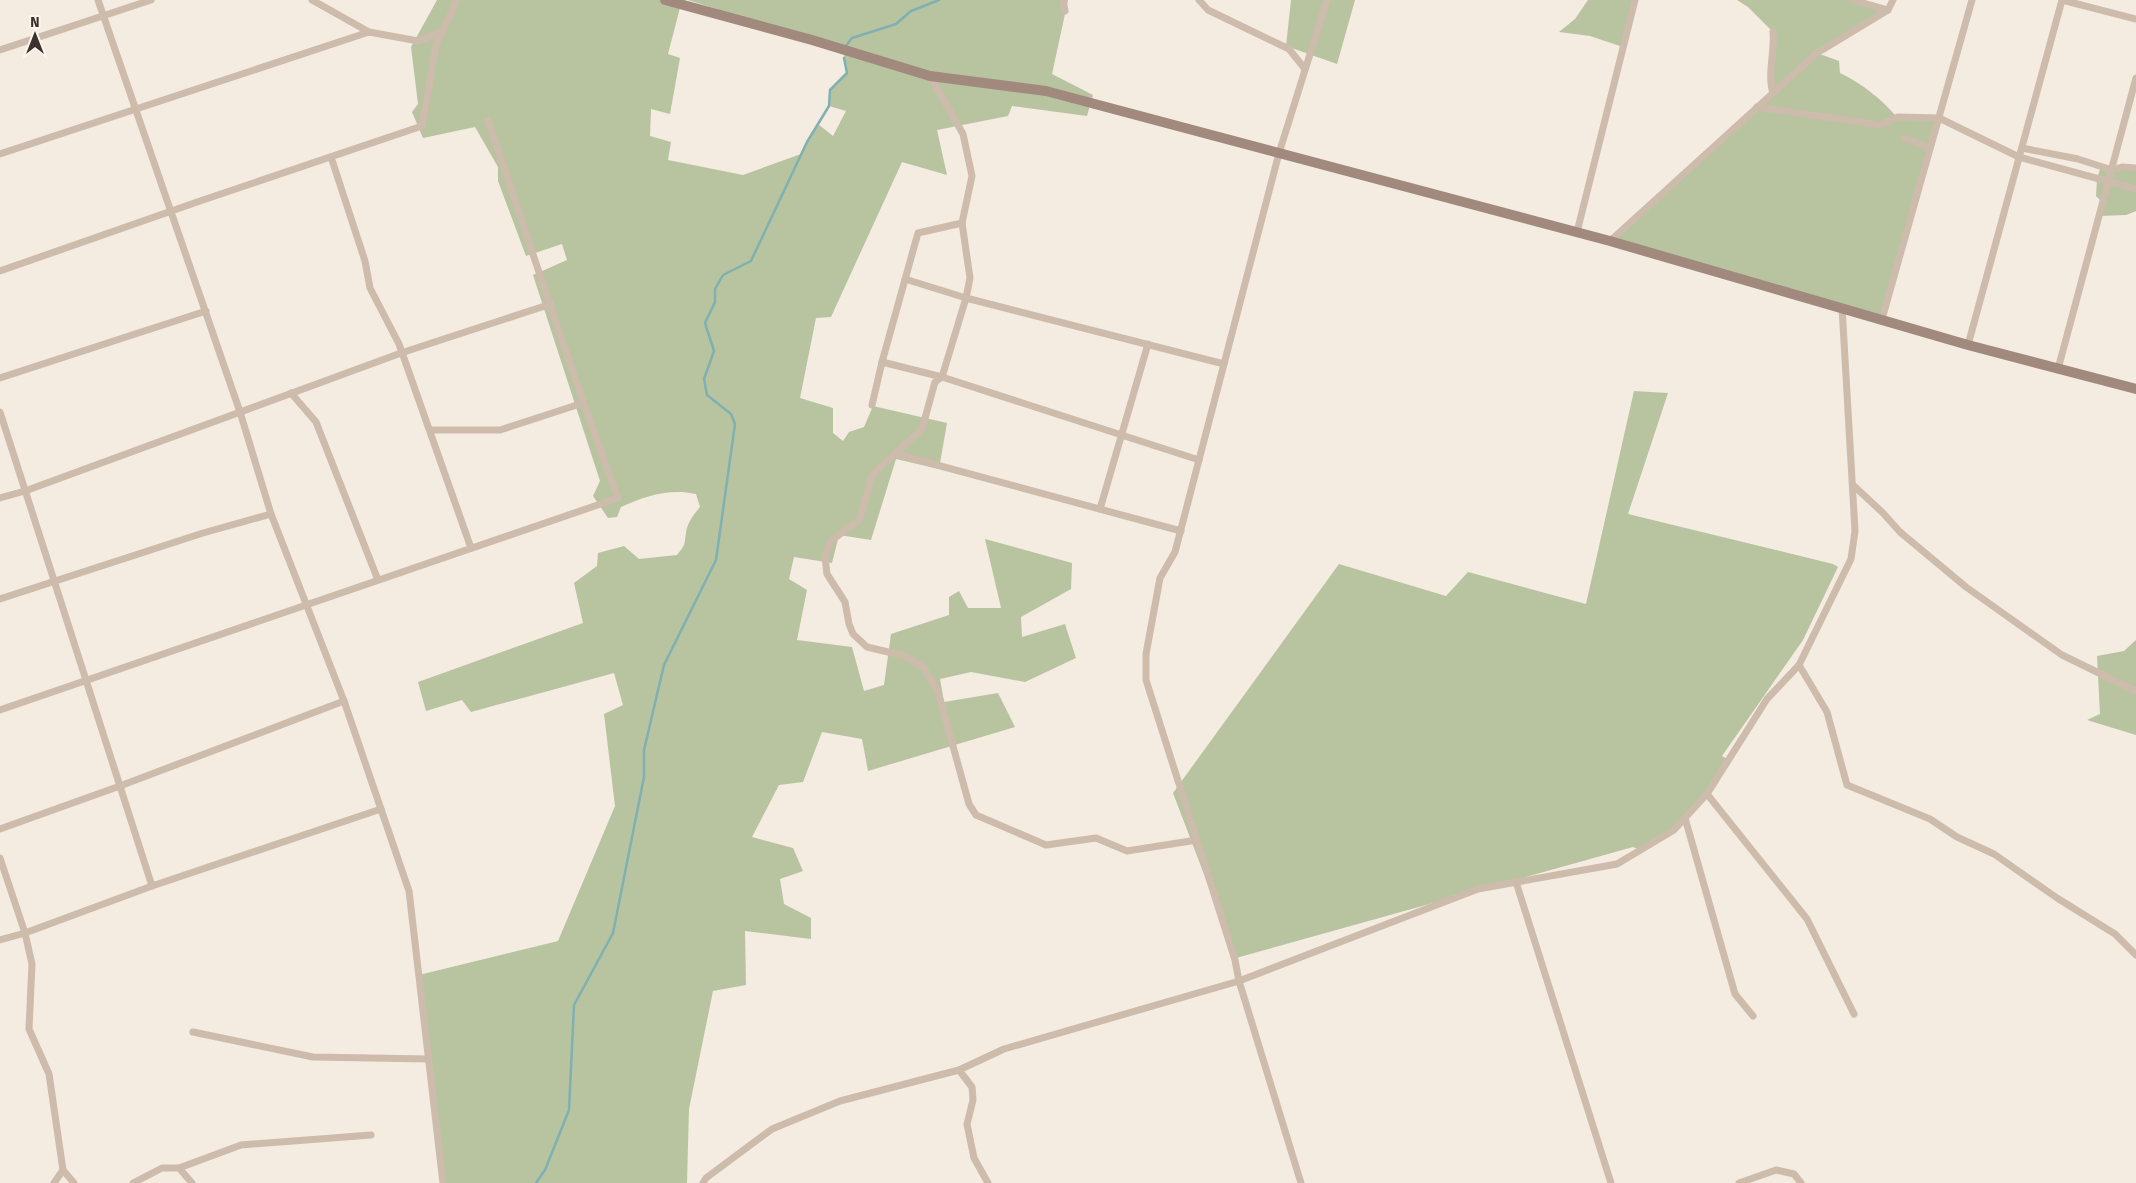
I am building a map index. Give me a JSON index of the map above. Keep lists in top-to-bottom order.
{
  "north": "top"
}
